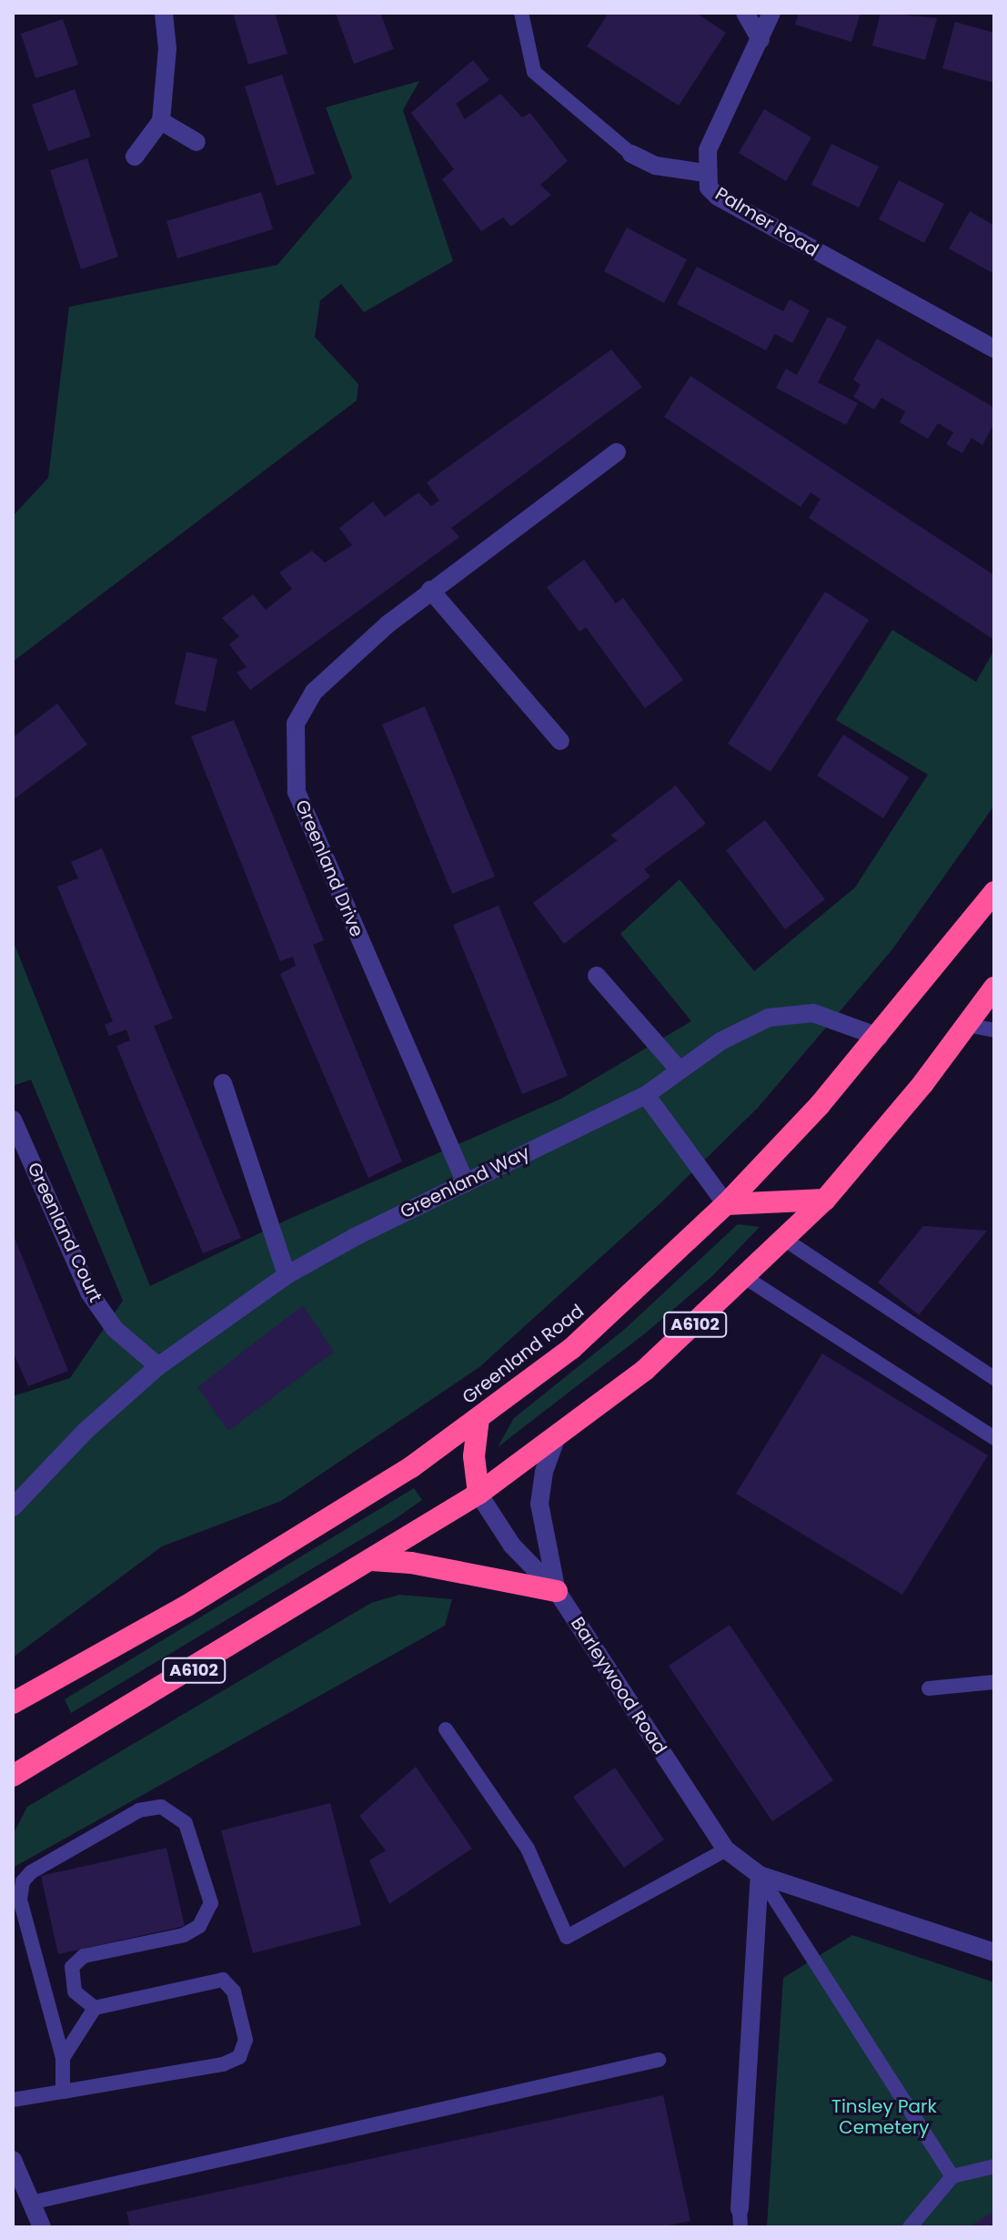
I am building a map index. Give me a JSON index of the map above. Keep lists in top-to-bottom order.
{
  "streets": {
    "highway": ["A6102", "Greenland Road"],
    "street": [
      "Palmer Road",
      "Greenland Drive",
      "Greenland Way",
      "Greenland Court",
      "Barleywood Road"
    ]
  },
  "crossings": [
    ["Greenland Drive", "Greenland Way"],
    ["Greenland Way", "Greenland Court"],
    ["Greenland Way", "Greenland Road"],
    ["A6102", "Barleywood Road"]
  ],
  "parks": ["Tinsley Park Cemetery"]
}
